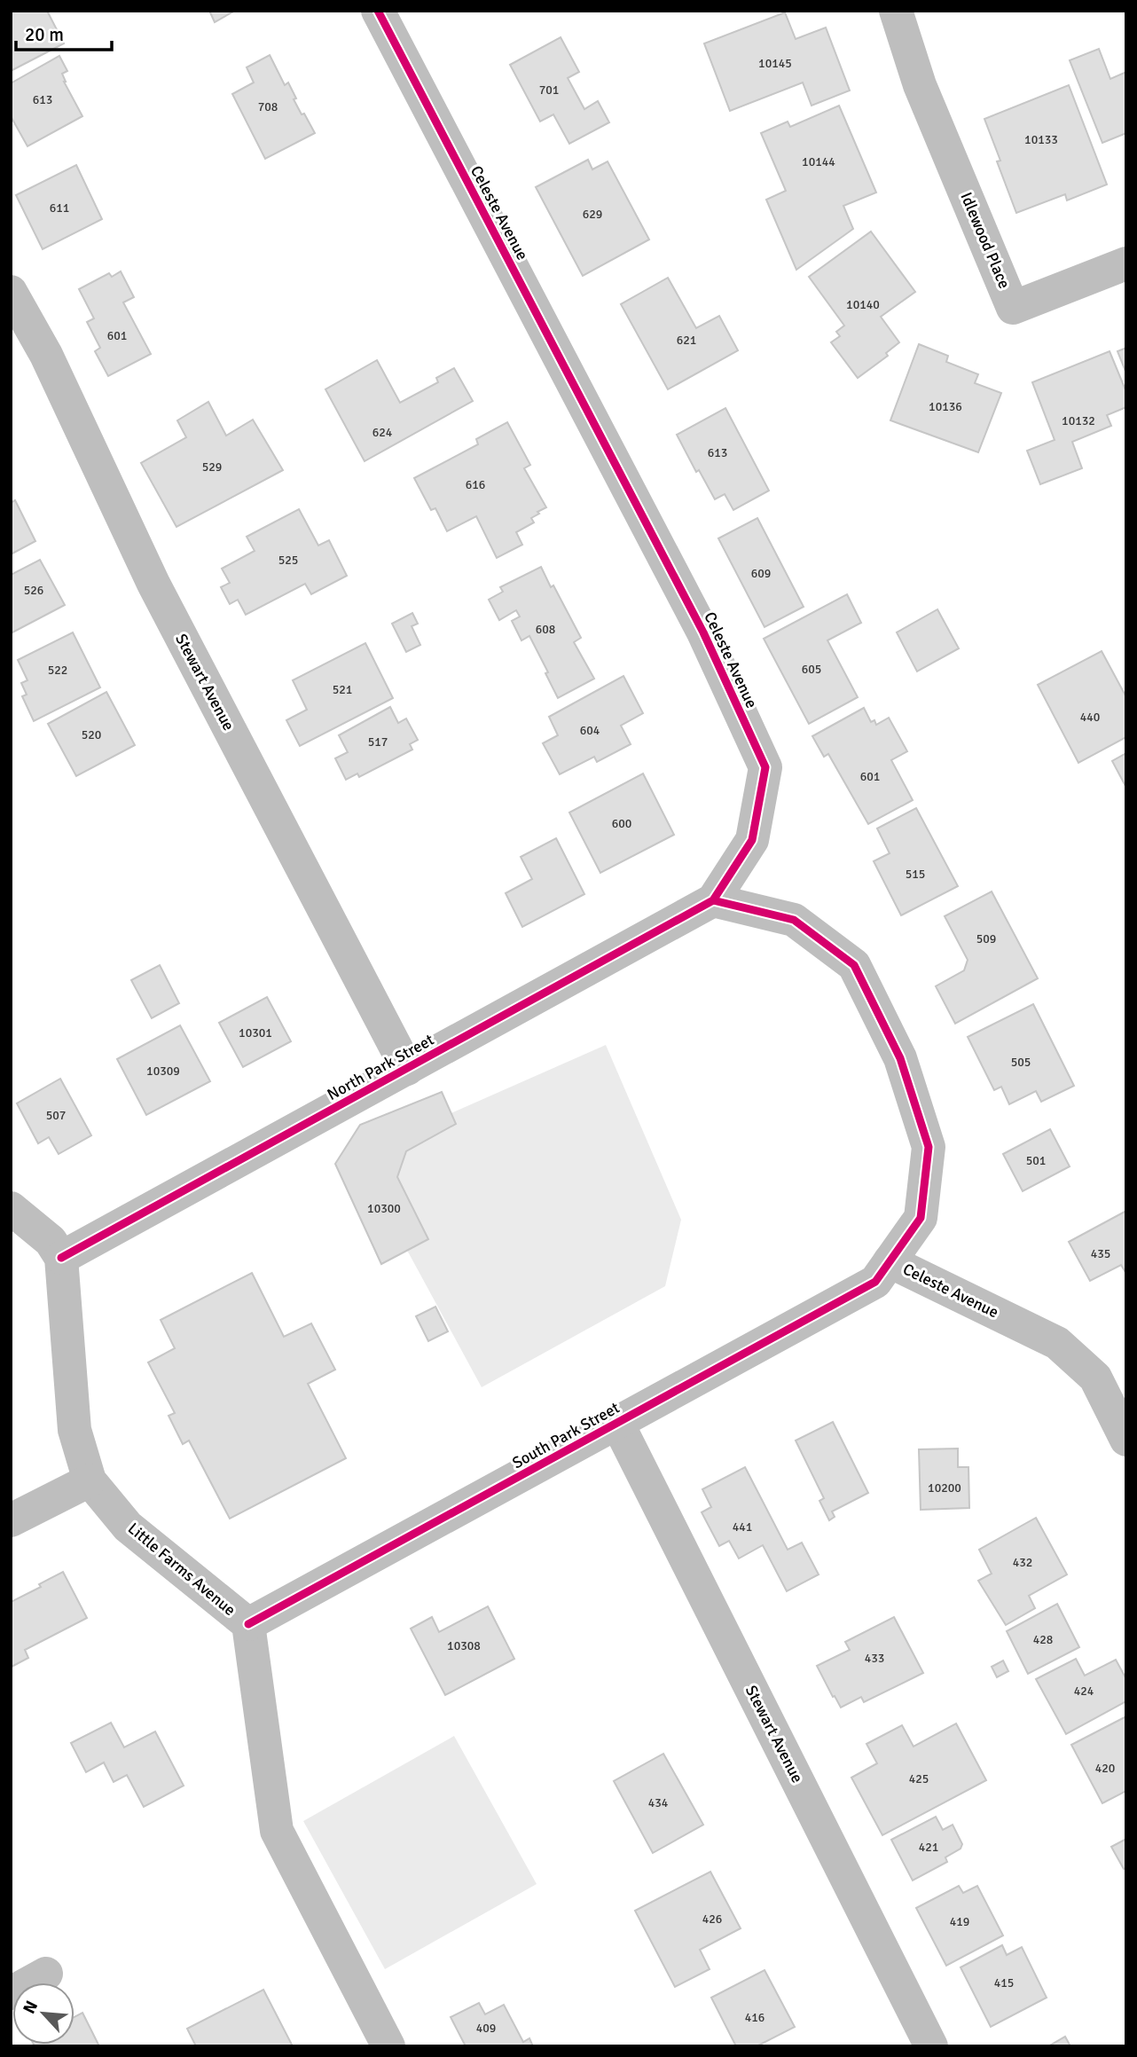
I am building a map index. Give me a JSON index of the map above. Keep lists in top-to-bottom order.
{
  "streets": {
    "street": [
      "Celeste Avenue",
      "Idlewood Place",
      "Stewart Avenue",
      "North Park Street",
      "South Park Street",
      "Little Farms Avenue"
    ]
  },
  "crossings": [
    ["Celeste Avenue", "North Park Street"],
    ["Celeste Avenue", "South Park Street"],
    ["Stewart Avenue", "North Park Street"],
    ["Stewart Avenue", "South Park Street"],
    ["North Park Street", "Little Farms Avenue"],
    ["South Park Street", "Little Farms Avenue"]
  ],
  "house_numbers": [
    "10145",
    "701",
    "613",
    "708",
    "10133",
    "10144",
    "611",
    "629",
    "10140",
    "601",
    "621",
    "10136",
    "10132",
    "624",
    "613",
    "529",
    "616",
    "525",
    "609",
    "526",
    "608",
    "605",
    "522",
    "521",
    "440",
    "604",
    "520",
    "517",
    "601",
    "600",
    "515",
    "509",
    "10301",
    "505",
    "10309",
    "507",
    "501",
    "10300",
    "435",
    "10200",
    "441",
    "432",
    "428",
    "10308",
    "433",
    "424",
    "420",
    "425",
    "434",
    "421",
    "426",
    "419",
    "415",
    "416",
    "409"
  ],
  "scale_bar": "20 m",
  "north": "top left"
}
